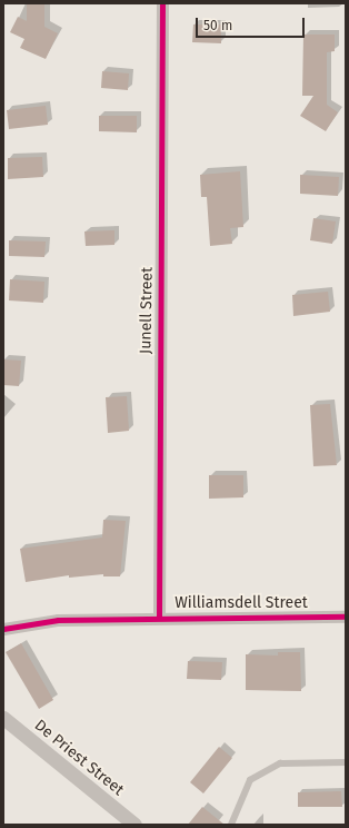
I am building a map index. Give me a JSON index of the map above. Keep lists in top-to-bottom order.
{
  "streets": {
    "street": ["Junell Street", "Williamsdell Street", "De Priest Street"]
  },
  "crossings": [
    ["Junell Street", "Williamsdell Street"]
  ],
  "scale_bar": "50 m"
}
